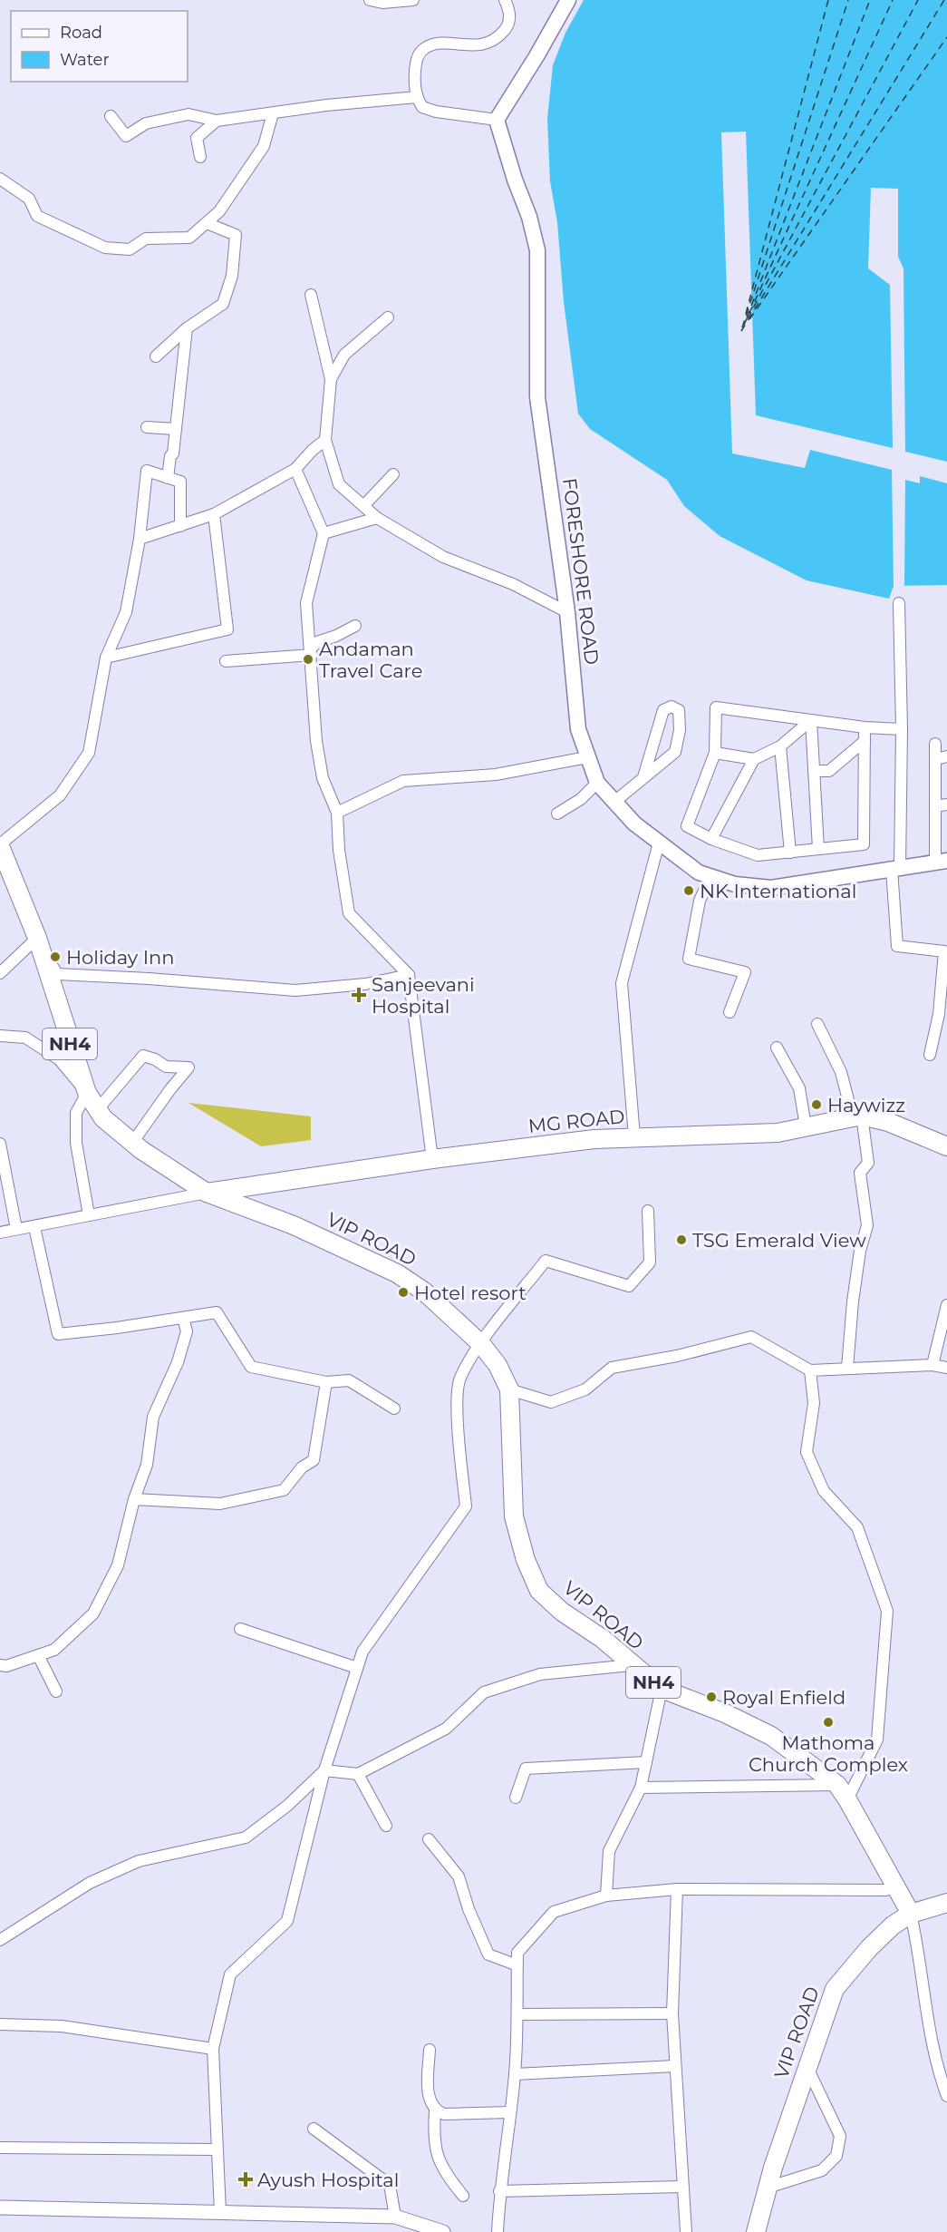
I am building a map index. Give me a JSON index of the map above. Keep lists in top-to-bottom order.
{
  "streets": {
    "main road": [
      "FORESHORE ROAD",
      "NH4",
      "MG ROAD",
      "VIP ROAD"
    ]
  },
  "crossings": [
    ["NH4", "MG ROAD"],
    ["NH4", "VIP ROAD"],
    ["MG ROAD", "VIP ROAD"]
  ],
  "places": {
    "other": [
      "Andaman Travel Care",
      "NK International",
      "Holiday Inn",
      "Haywizz",
      "TSG Emerald View",
      "Hotel resort",
      "Royal Enfield",
      "Mathoma Church Complex"
    ],
    "health": ["Sanjeevani Hospital", "Ayush Hospital"]
  },
  "legend": ["Road", "Water"]
}
